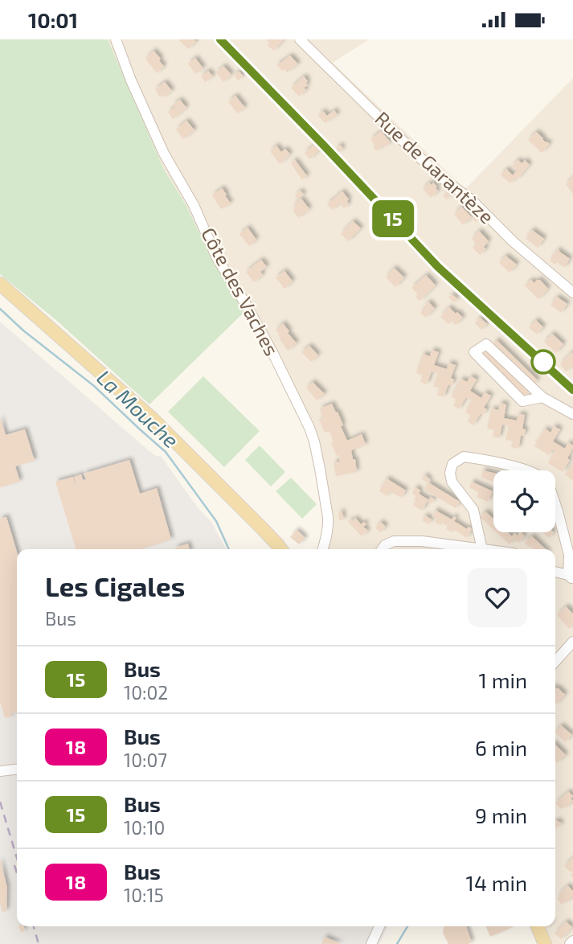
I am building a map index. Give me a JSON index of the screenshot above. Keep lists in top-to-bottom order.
{
  "streets": {
    "street": ["Rue de Garantèze", "Côte des Vaches"]
  },
  "water": ["La Mouche"],
  "lines": ["bus line 15"],
  "page": {
    "status": "10:01",
    "on_map": "15",
    "heading": ["Les Cigales", "Bus"],
    "list": [
      {
        "mark": "15",
        "name": "Bus",
        "note": "10:02",
        "value": "1 min"
      },
      {
        "mark": "18",
        "name": "Bus",
        "note": "10:07",
        "value": "6 min"
      },
      {
        "mark": "15",
        "name": "Bus",
        "note": "10:10",
        "value": "9 min"
      },
      {
        "mark": "18",
        "name": "Bus",
        "note": "10:15",
        "value": "14 min"
      }
    ]
  }
}
